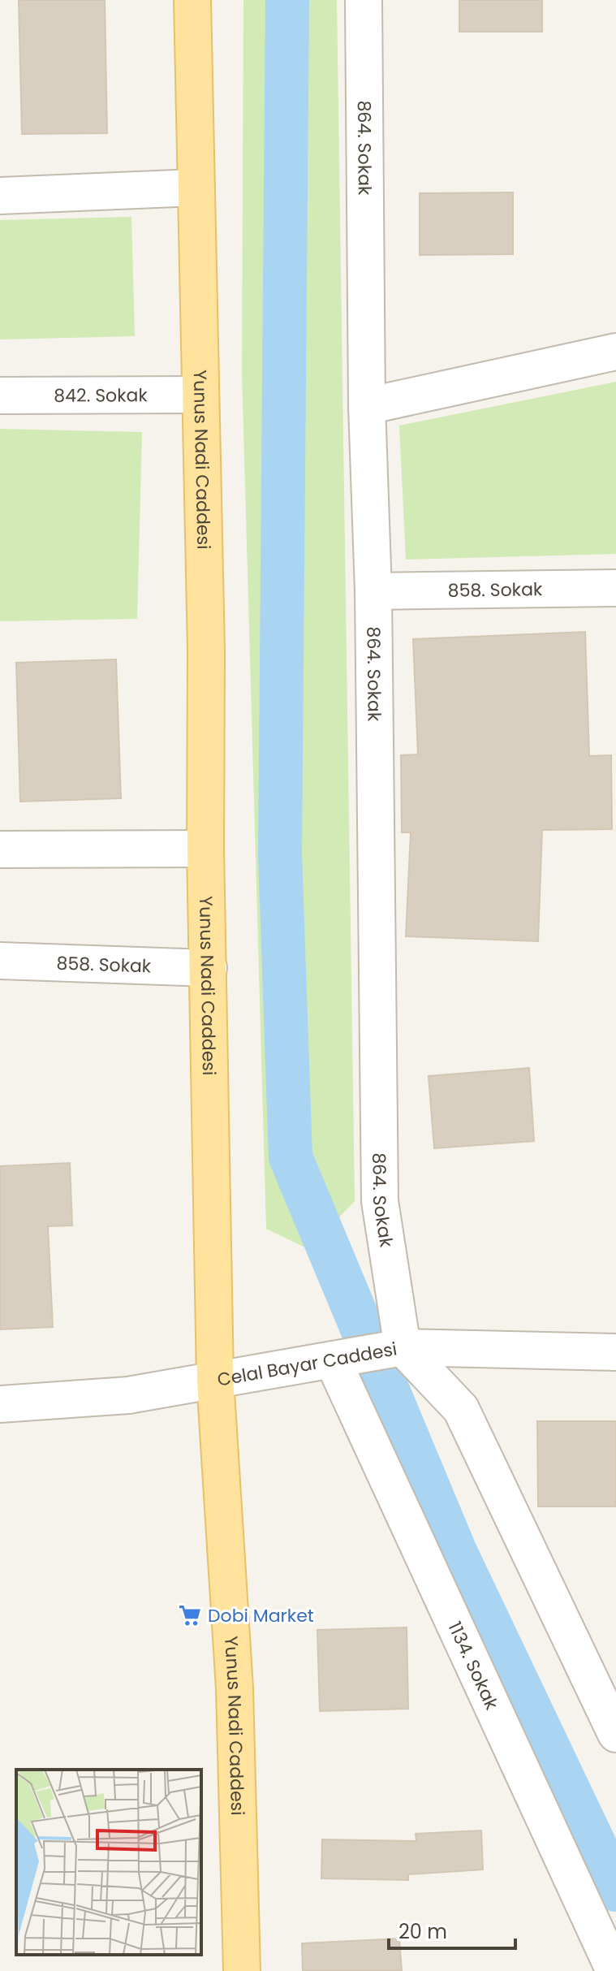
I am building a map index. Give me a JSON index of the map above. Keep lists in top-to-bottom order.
{
  "streets": {
    "main road": ["Yunus Nadi Caddesi"],
    "street": [
      "864. Sokak",
      "842. Sokak",
      "858. Sokak",
      "Celal Bayar Caddesi",
      "1134. Sokak"
    ]
  },
  "crossings": [
    ["864. Sokak", "858. Sokak"],
    ["864. Sokak", "Celal Bayar Caddesi"],
    ["842. Sokak", "Yunus Nadi Caddesi"],
    ["Yunus Nadi Caddesi", "858. Sokak"],
    ["Yunus Nadi Caddesi", "Celal Bayar Caddesi"],
    ["Celal Bayar Caddesi", "1134. Sokak"]
  ],
  "places": {
    "supermarket": ["Dobi Market"]
  },
  "scale_bar": "20 m"
}
